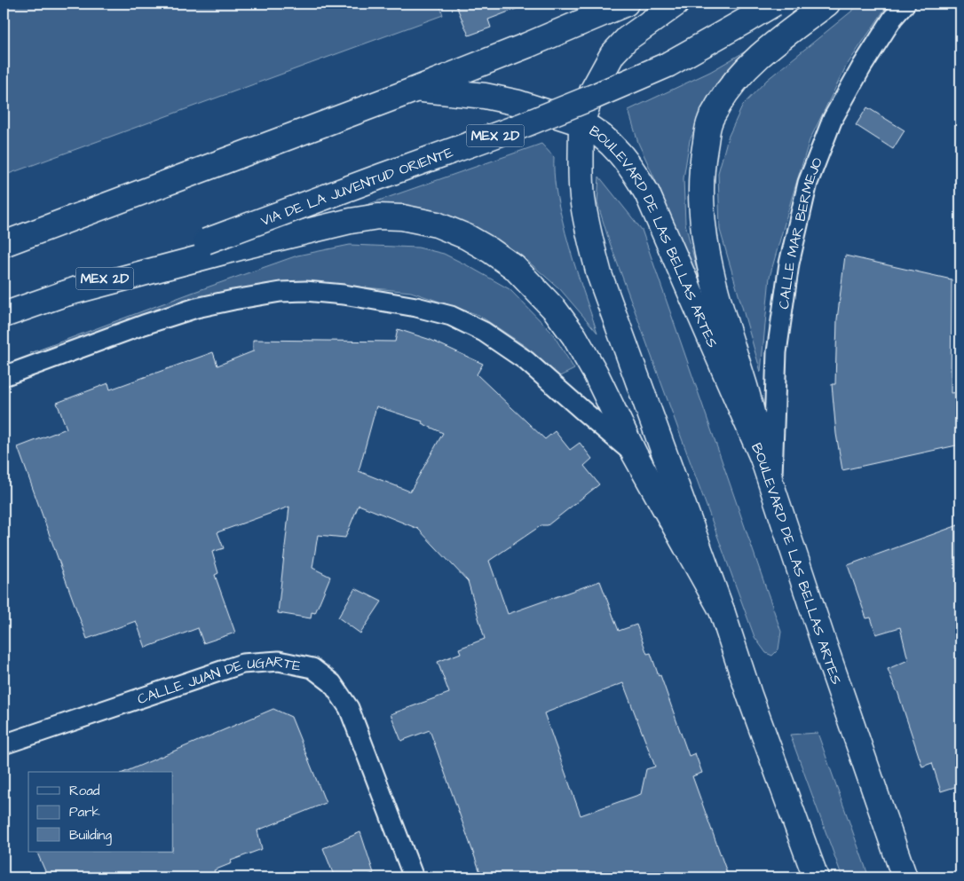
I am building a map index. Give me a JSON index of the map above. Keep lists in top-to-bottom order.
{
  "streets": {
    "main road": ["MEX 2D", "VIA DE LA JUVENTUD ORIENTE", "BOULEVARD DE LAS BELLAS ARTES"],
    "street": ["CALLE MAR BERMEJO", "CALLE JUAN DE UGARTE"]
  },
  "crossings": [
    ["CALLE MAR BERMEJO", "BOULEVARD DE LAS BELLAS ARTES"]
  ],
  "legend": ["Road", "Park", "Building"]
}
